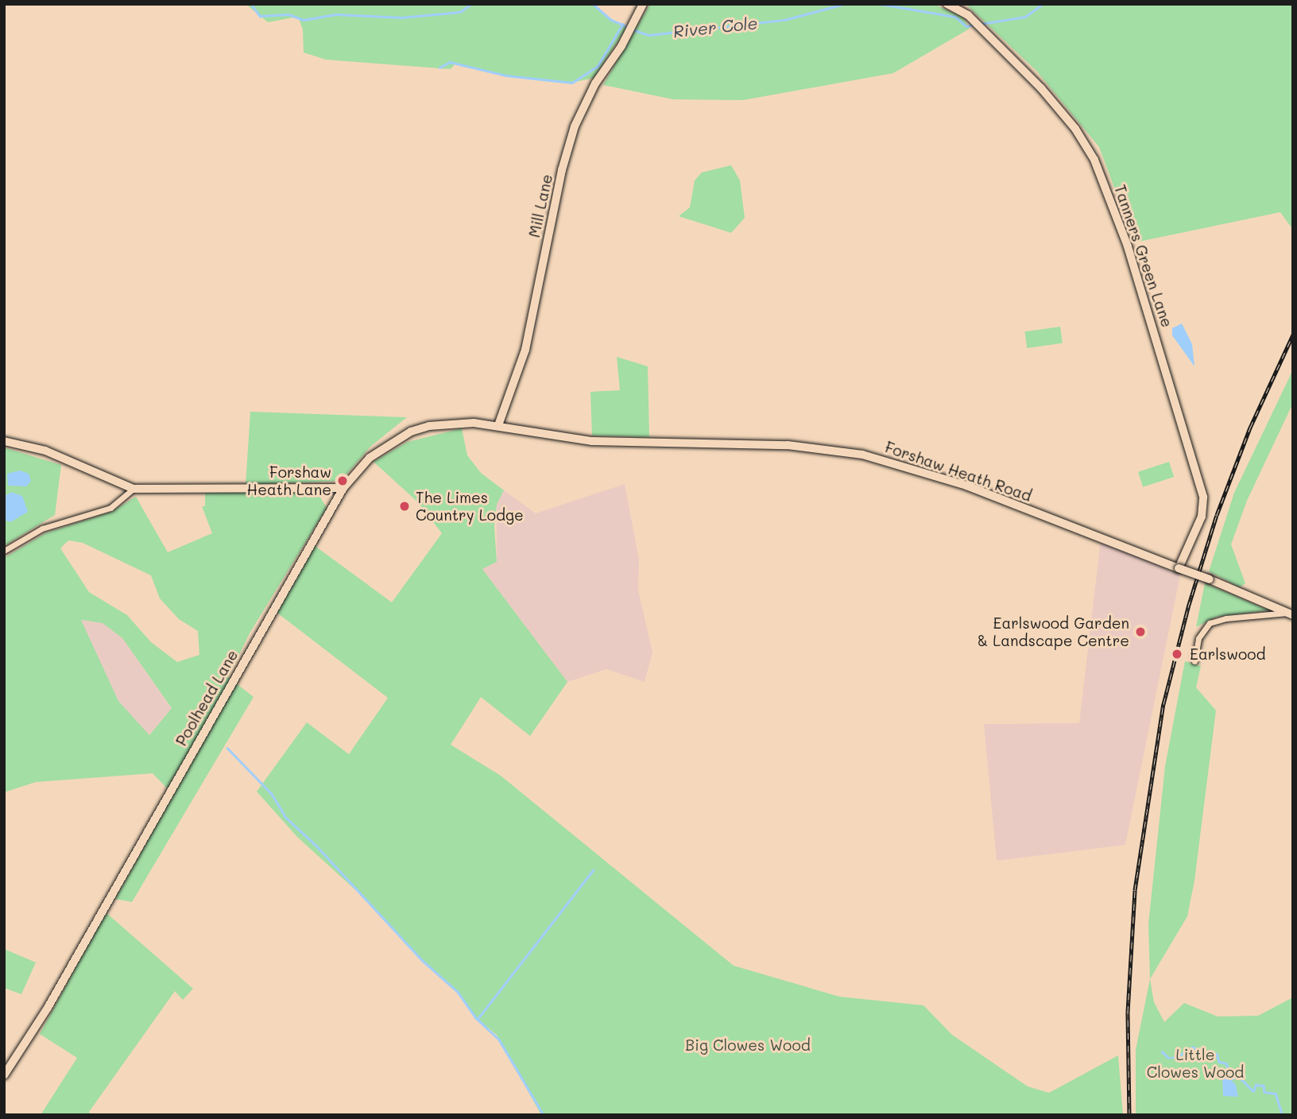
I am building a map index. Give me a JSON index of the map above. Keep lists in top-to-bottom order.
{
  "streets": {
    "street": [
      "Mill Lane",
      "Tanners Green Lane",
      "Forshaw Heath Road",
      "Poolhead Lane"
    ]
  },
  "crossings": [
    ["Mill Lane", "Forshaw Heath Road"],
    ["Mill Lane", "Poolhead Lane"],
    ["Tanners Green Lane", "Forshaw Heath Road"],
    ["Forshaw Heath Road", "Poolhead Lane"]
  ],
  "water": ["River Cole"],
  "parks": ["Big Clowes Wood", "Little Clowes Wood"],
  "places": [
    "Forshaw Heath Lane",
    "The Limes Country Lodge",
    "Earlswood Garden & Landscape Centre",
    "Earlswood"
  ]
}
